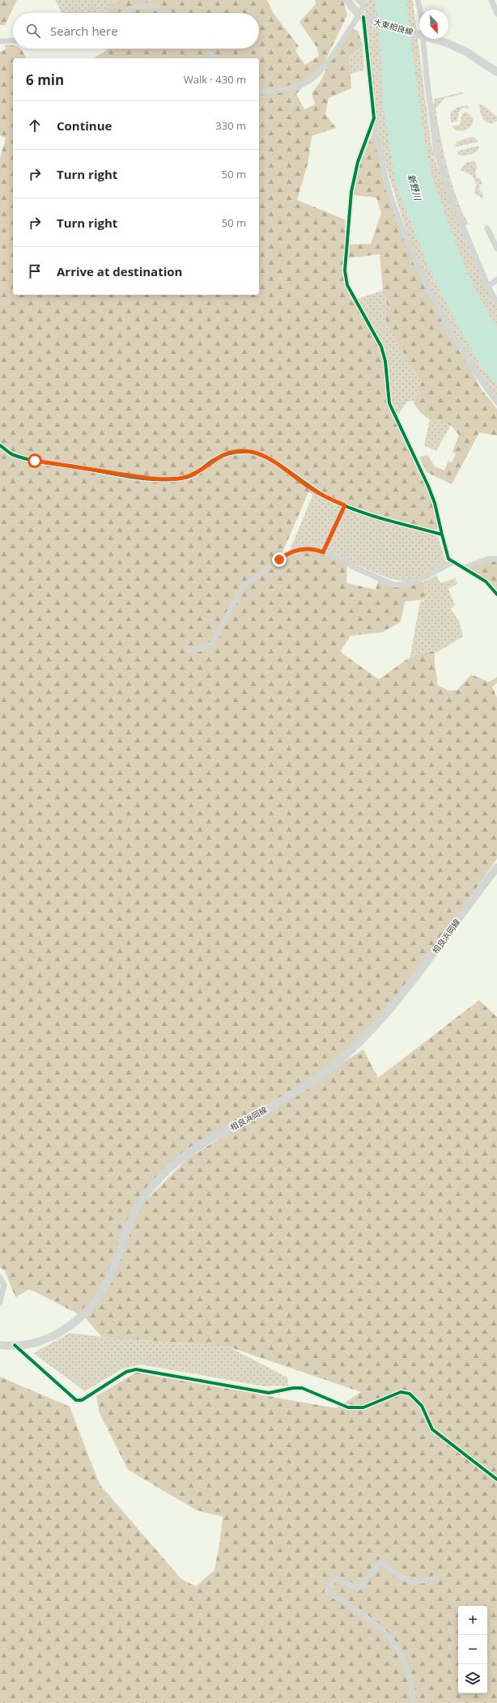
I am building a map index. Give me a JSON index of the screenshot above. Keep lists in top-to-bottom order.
{
  "streets": {
    "main road": ["大東相良線", "相良浜岡線"]
  },
  "water": ["新野川"],
  "north": "bottom",
  "page": {
    "search": "Search here",
    "heading": ["6 min", "Walk · 430 m"],
    "list": [
      ["Continue", "330 m"],
      ["Turn right", "50 m"],
      ["Turn right", "50 m"],
      "Arrive at destination"
    ],
    "map_buttons": ["+", "−"]
  }
}
